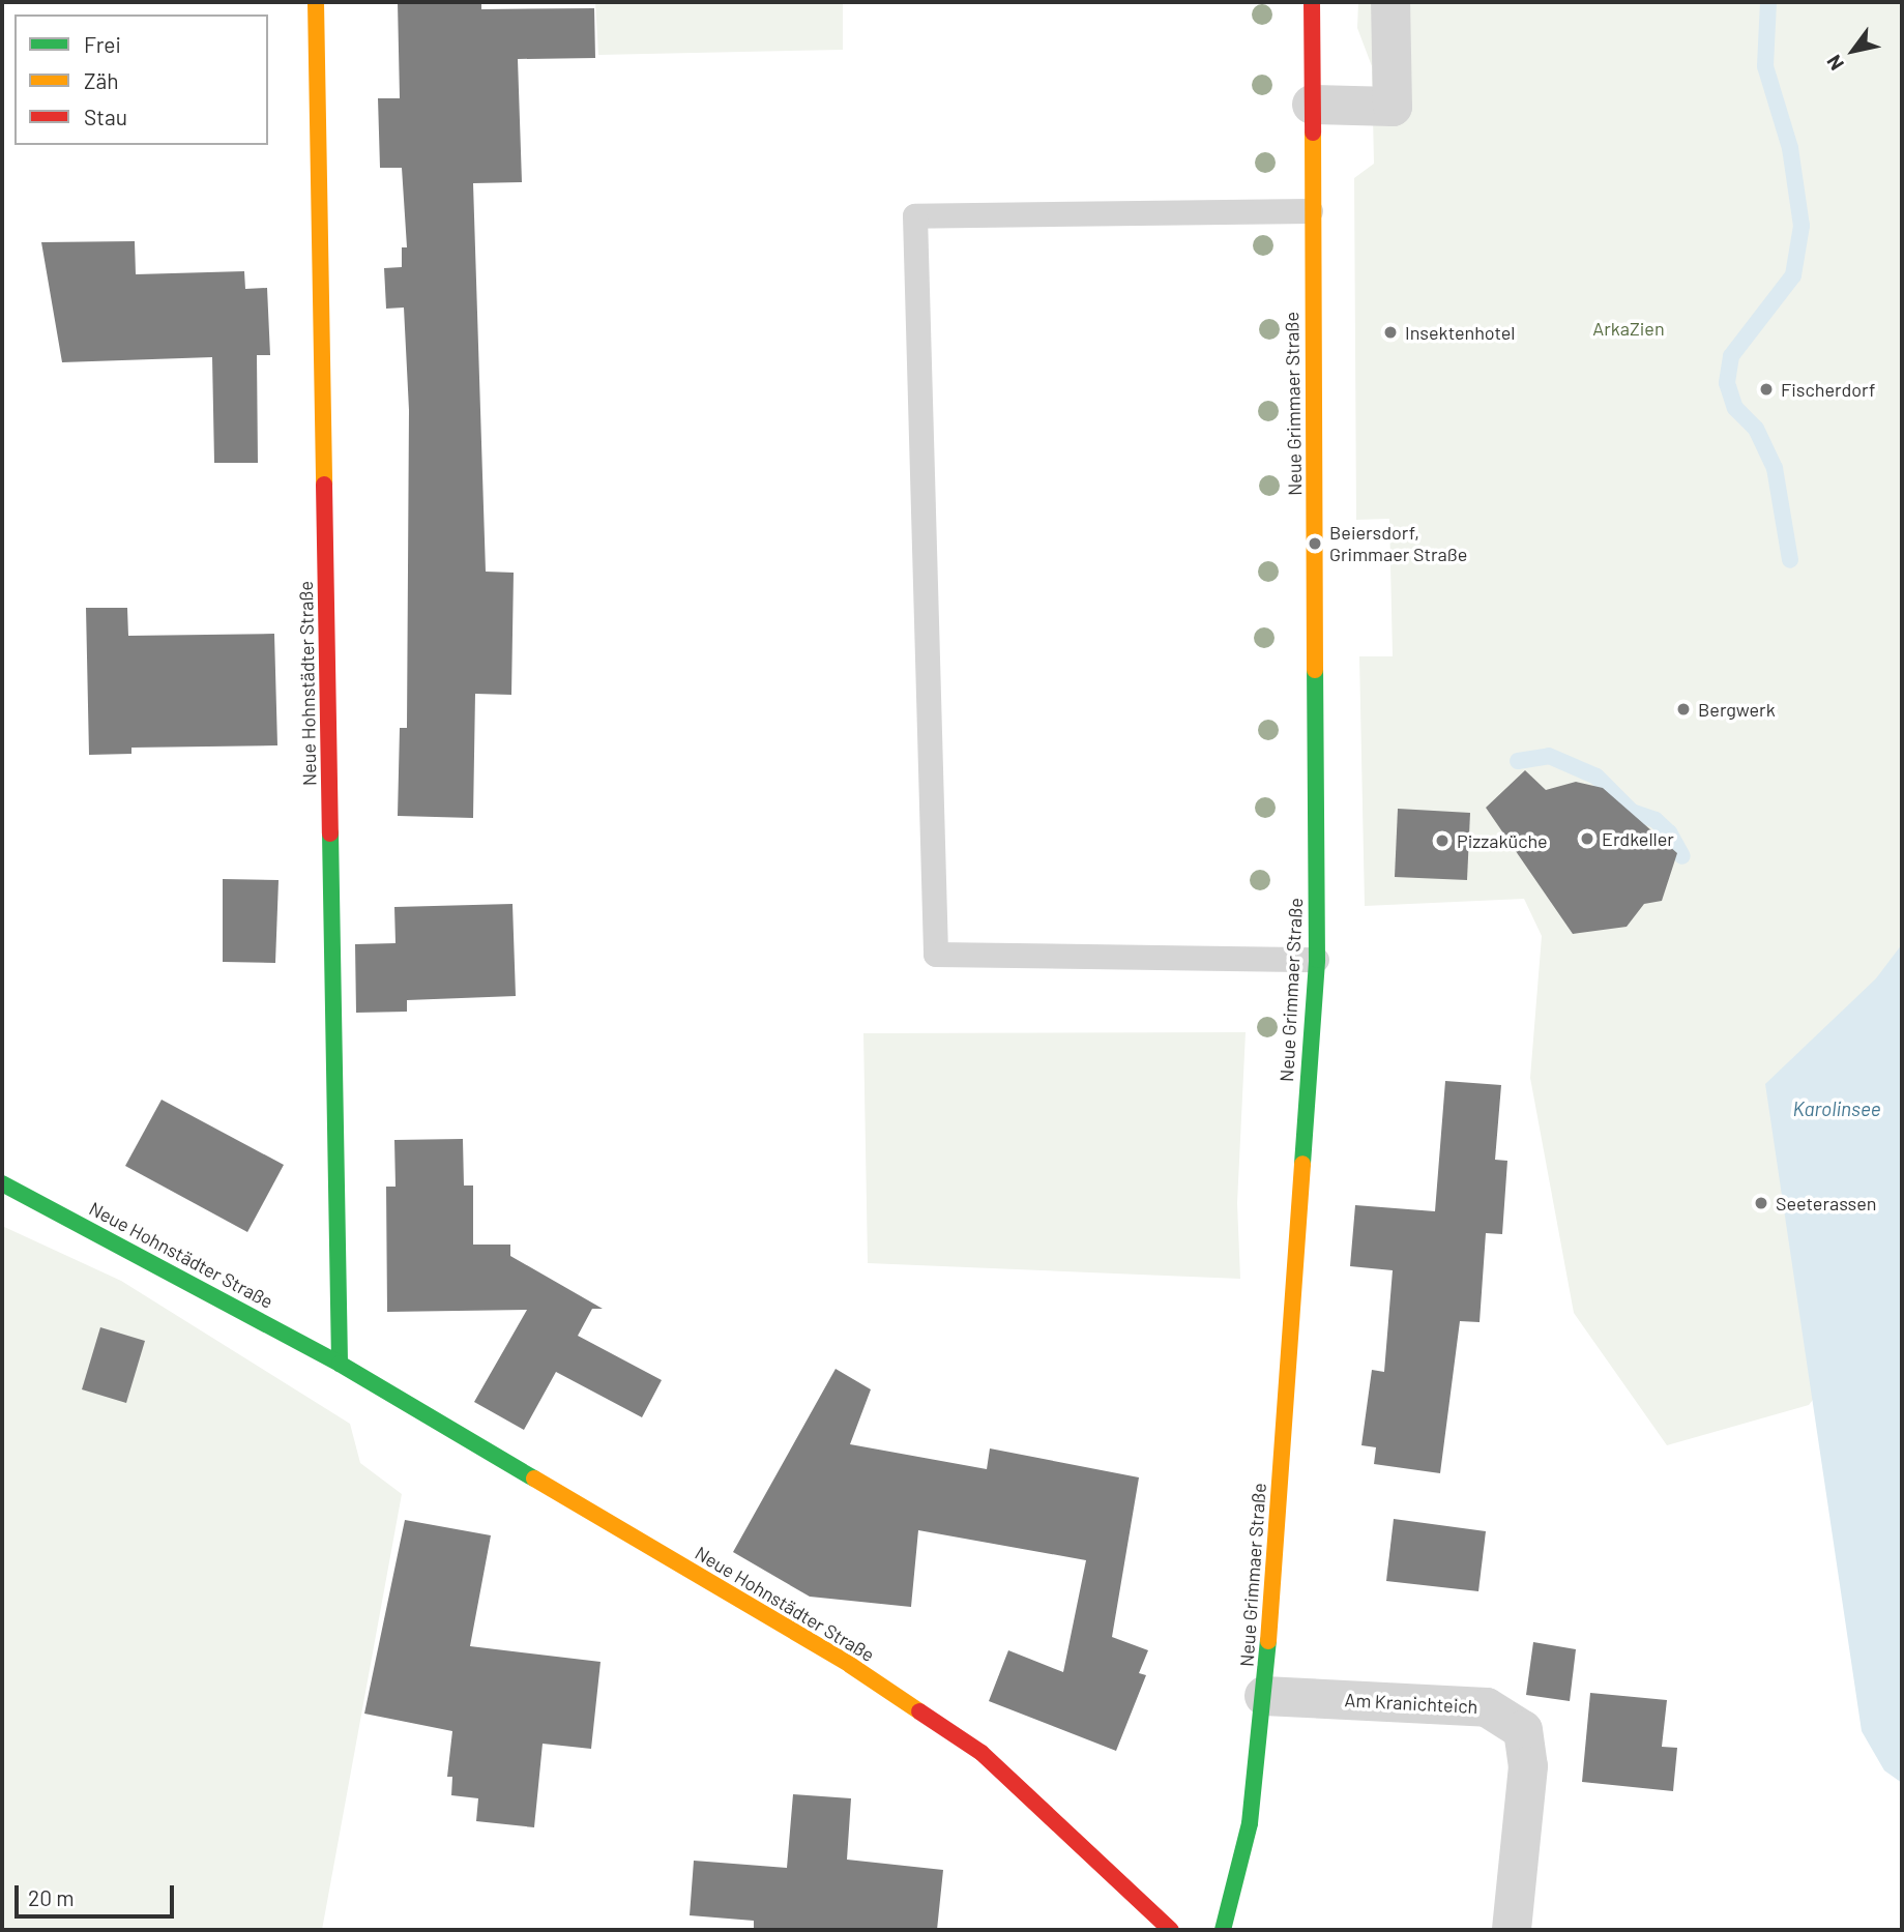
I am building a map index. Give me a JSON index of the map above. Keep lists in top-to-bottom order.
{
  "streets": {
    "street": ["Neue Grimmaer Straße", "Neue Hohnstädter Straße", "Am Kranichteich"]
  },
  "crossings": [
    ["Neue Grimmaer Straße", "Am Kranichteich"]
  ],
  "water": ["Karolinsee"],
  "parks": ["ArkaZien"],
  "places": [
    "Insektenhotel",
    "Fischerdorf",
    "Beiersdorf, Grimmaer Straße",
    "Bergwerk",
    "Erdkeller",
    "Pizzaküche",
    "Seeterassen"
  ],
  "legend": ["Frei", "Zäh", "Stau"],
  "scale_bar": "20 m",
  "north": "bottom left"
}
